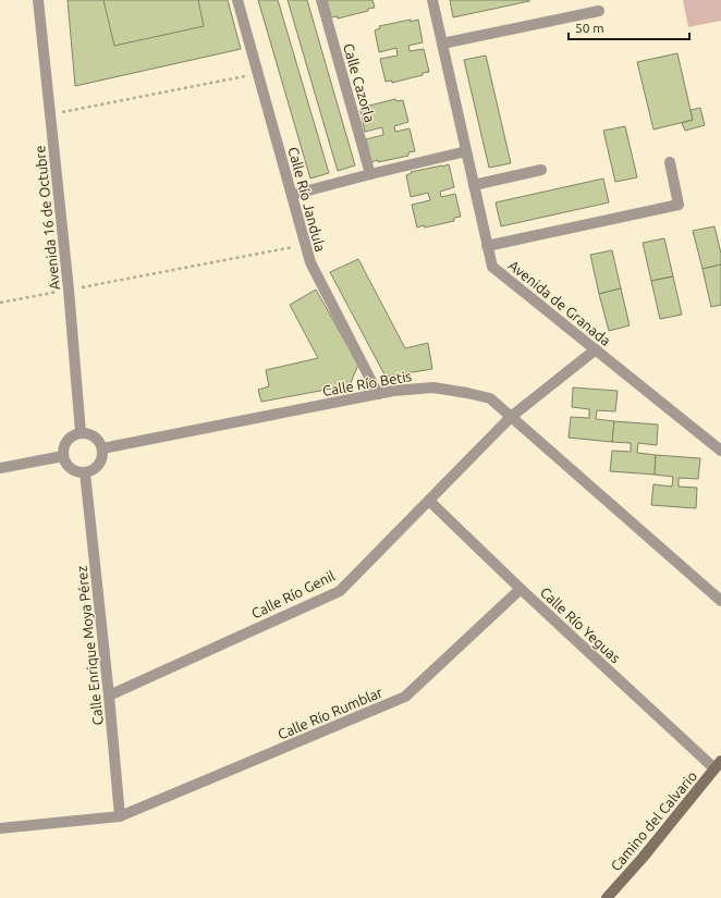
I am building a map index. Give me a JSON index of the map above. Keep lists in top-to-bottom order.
{
  "streets": {
    "street": [
      "Calle Cazorla",
      "Calle Río Jandula",
      "Avenida 16 de Octubre",
      "Avenida de Granada",
      "Calle Río Betis",
      "Calle Río Genil",
      "Calle Río Yeguas",
      "Calle Enrique Moya Pérez",
      "Calle Río Rumblar",
      "Camino del Calvario"
    ]
  },
  "crossings": [
    ["Calle Río Jandula", "Calle Río Betis"],
    ["Avenida 16 de Octubre", "Calle Río Betis"],
    ["Avenida 16 de Octubre", "Calle Enrique Moya Pérez"],
    ["Avenida de Granada", "Calle Río Genil"],
    ["Calle Río Betis", "Calle Río Genil"],
    ["Calle Río Betis", "Calle Enrique Moya Pérez"],
    ["Calle Río Genil", "Calle Río Yeguas"],
    ["Calle Río Genil", "Calle Enrique Moya Pérez"],
    ["Calle Río Yeguas", "Calle Río Rumblar"],
    ["Calle Río Yeguas", "Camino del Calvario"],
    ["Calle Enrique Moya Pérez", "Calle Río Rumblar"]
  ],
  "scale_bar": "50 m"
}
